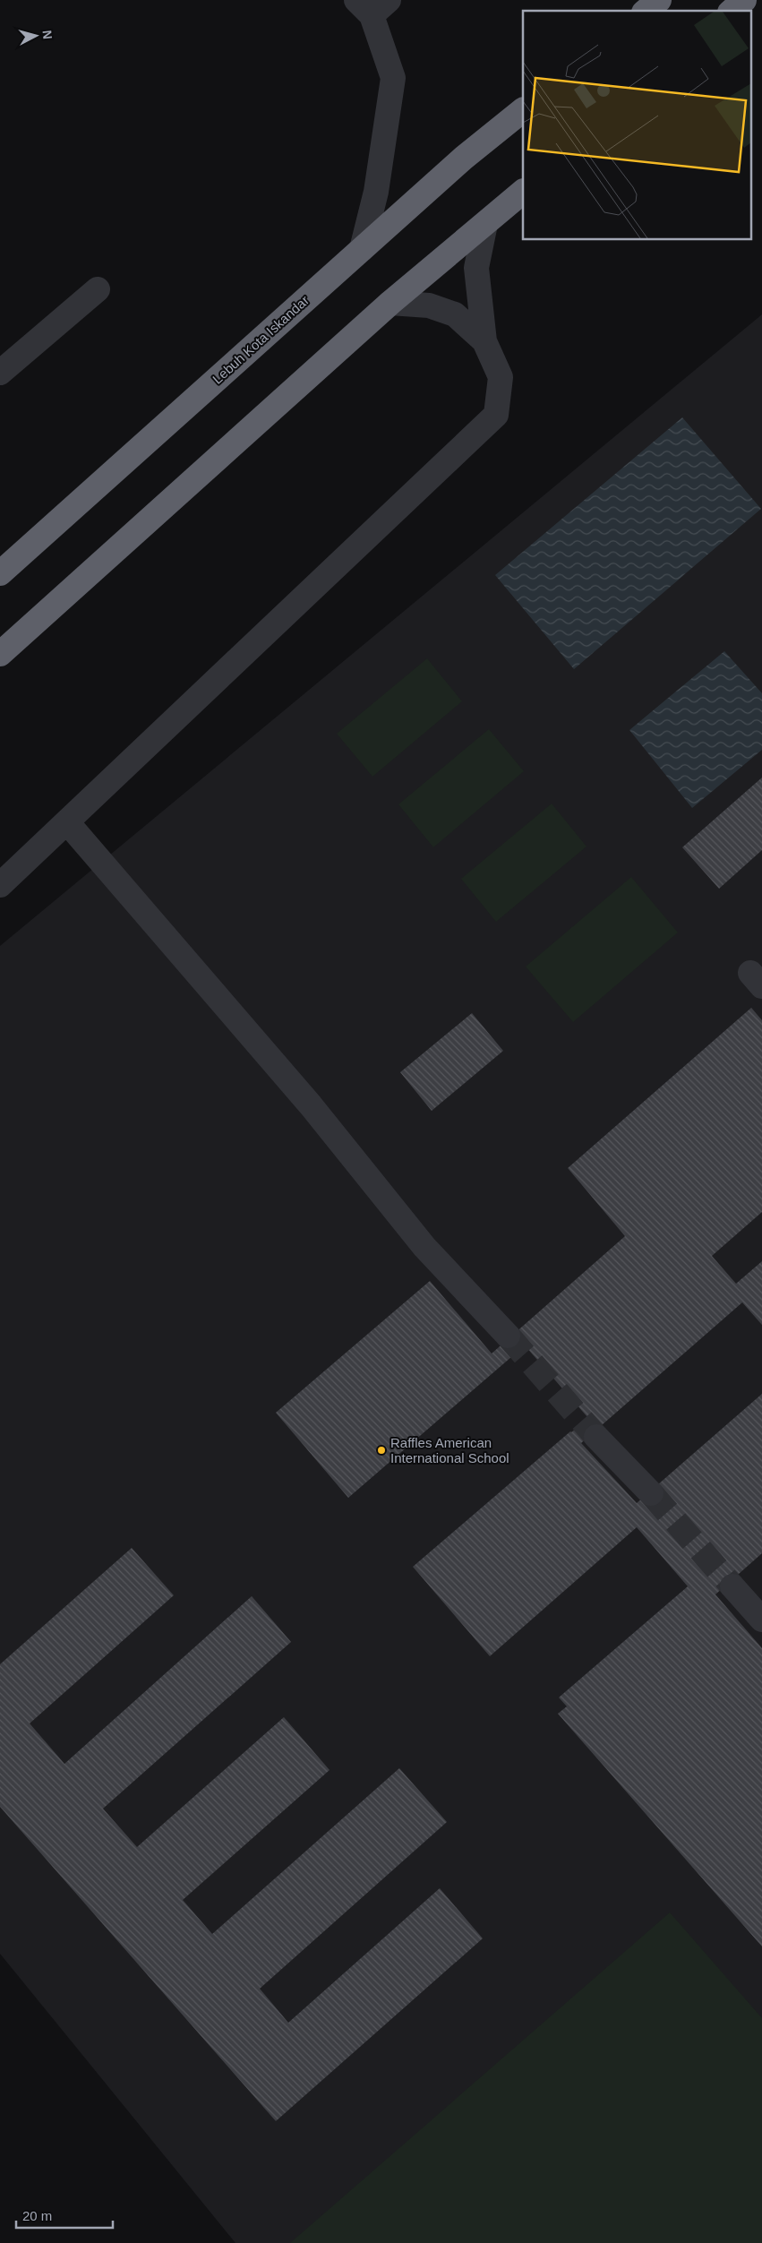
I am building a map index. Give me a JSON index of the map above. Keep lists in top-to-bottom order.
{
  "streets": {
    "highway": ["Lebuh Kota Iskandar"]
  },
  "places": ["Raffles American International School"],
  "scale_bar": "20 m",
  "north": "right"
}
